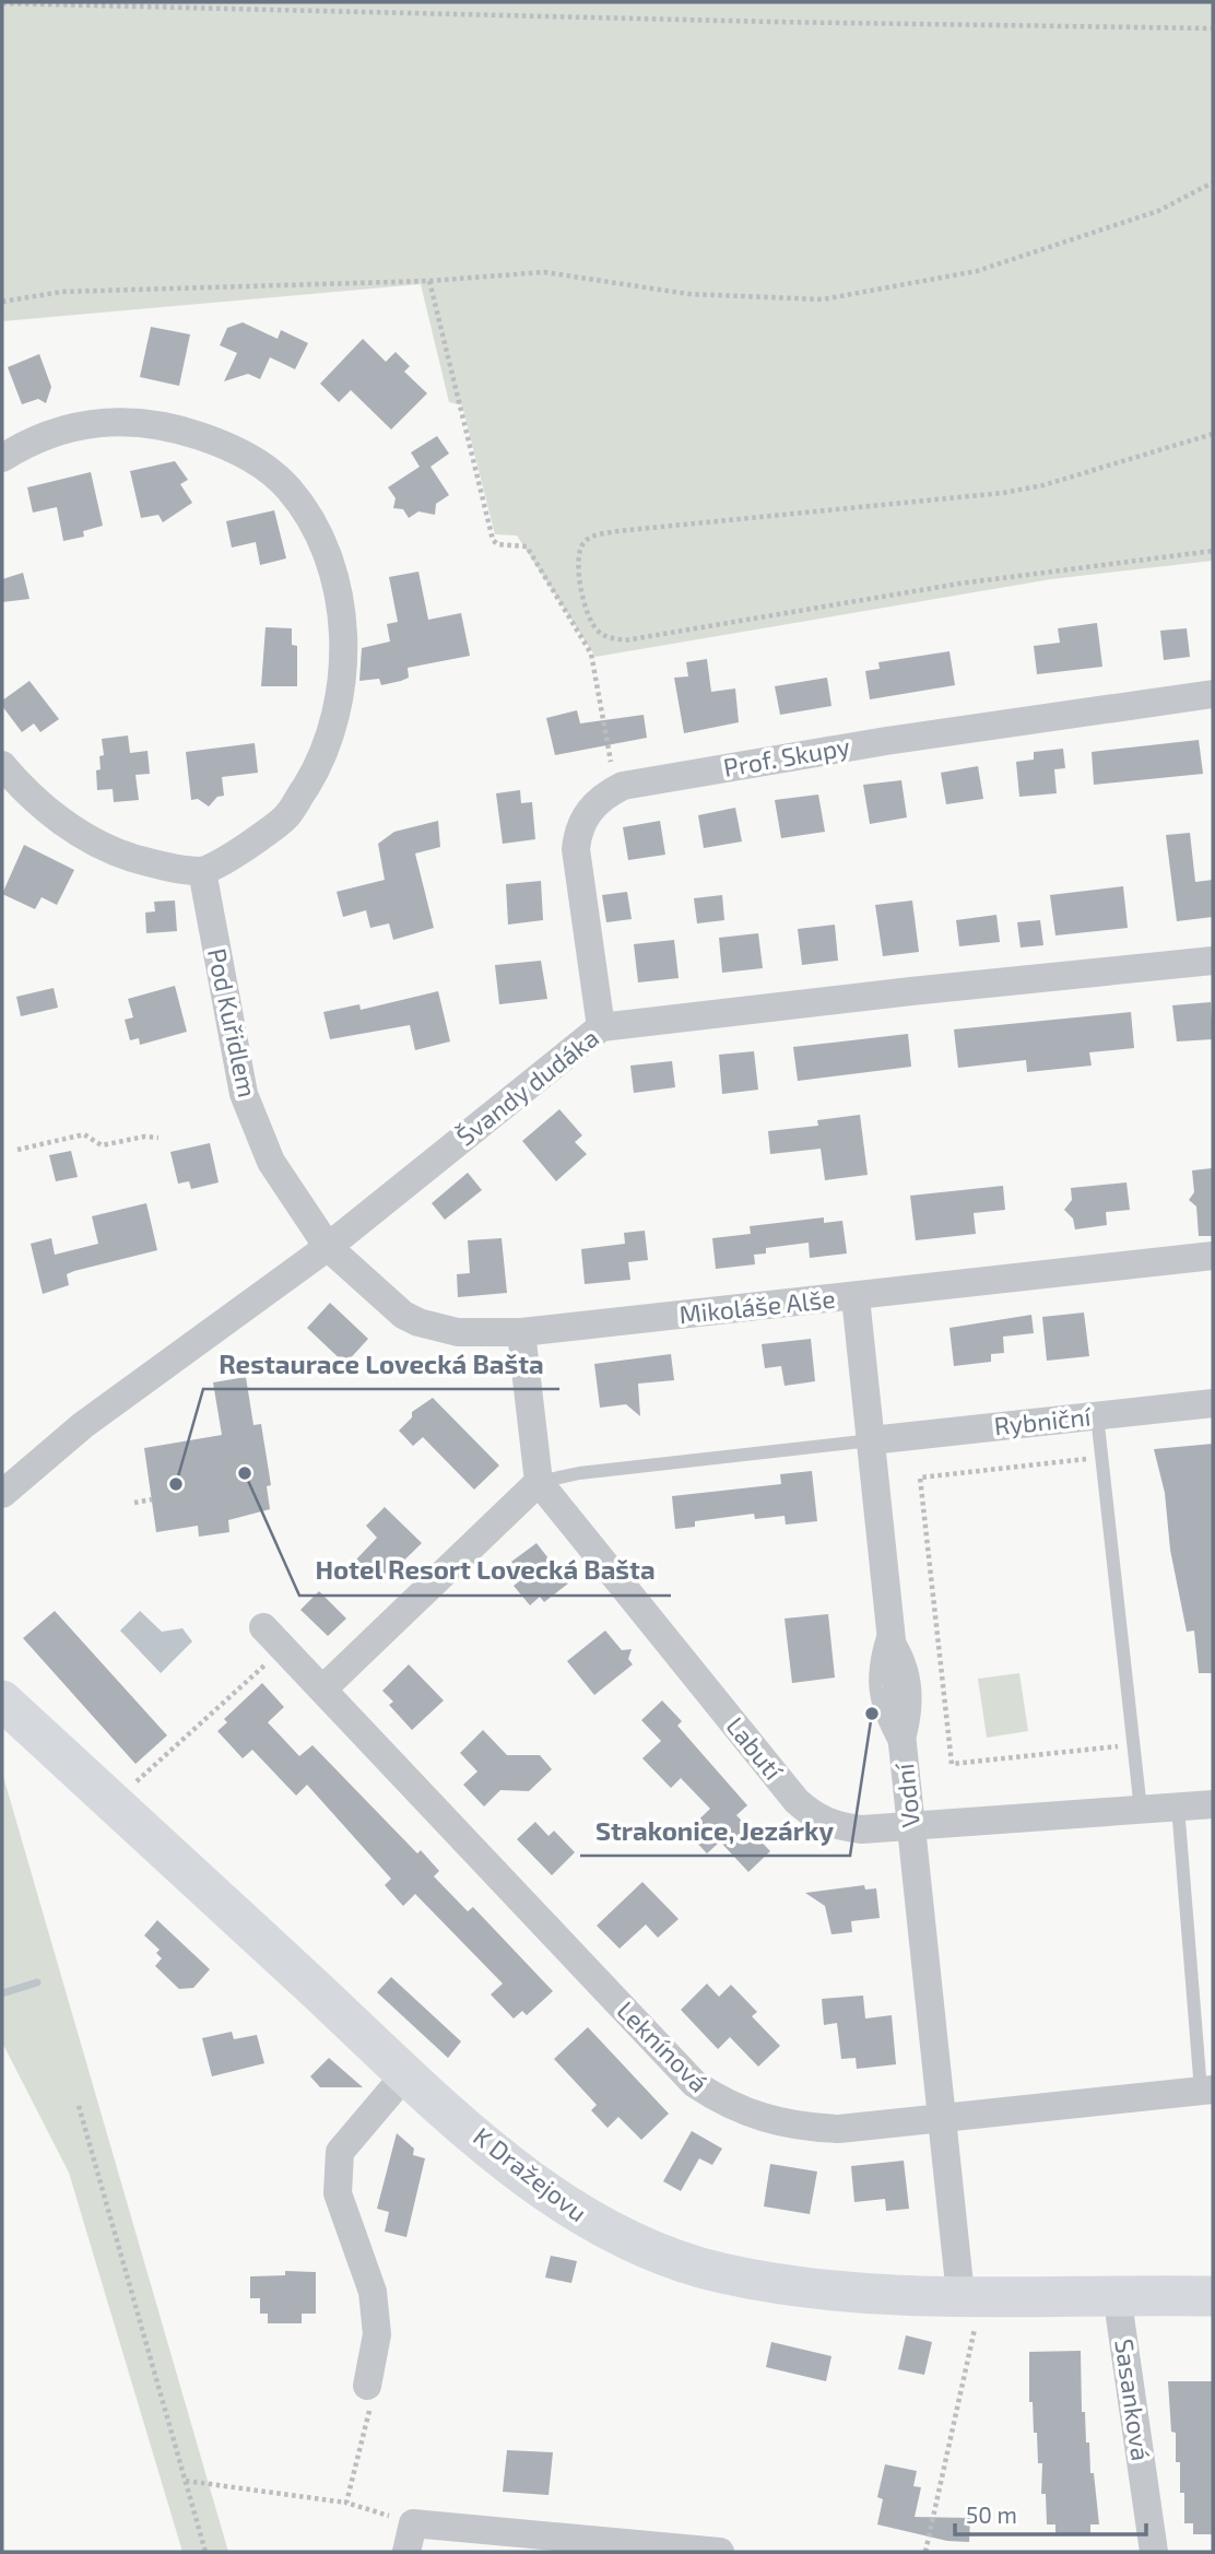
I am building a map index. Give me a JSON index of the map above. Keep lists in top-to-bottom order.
{
  "streets": {
    "street": [
      "Prof. Skupy",
      "Pod Kuřidlem",
      "Švandy dudáka",
      "Mikoláše Alše",
      "Rybniční",
      "Labutí",
      "Vodní",
      "Leknínová",
      "K Dražejovu",
      "Sasanková"
    ]
  },
  "crossings": [
    ["Prof. Skupy", "Švandy dudáka"],
    ["Pod Kuřidlem", "Švandy dudáka"],
    ["Pod Kuřidlem", "Mikoláše Alše"],
    ["Švandy dudáka", "Mikoláše Alše"],
    ["Mikoláše Alše", "Vodní"],
    ["Rybniční", "Vodní"],
    ["Labutí", "Vodní"],
    ["Vodní", "Leknínová"],
    ["Vodní", "K Dražejovu"],
    ["K Dražejovu", "Sasanková"]
  ],
  "places": ["Hotel Resort Lovecká Bašta", "Restaurace Lovecká Bašta", "Strakonice, Jezárky"],
  "scale_bar": "50 m"
}
